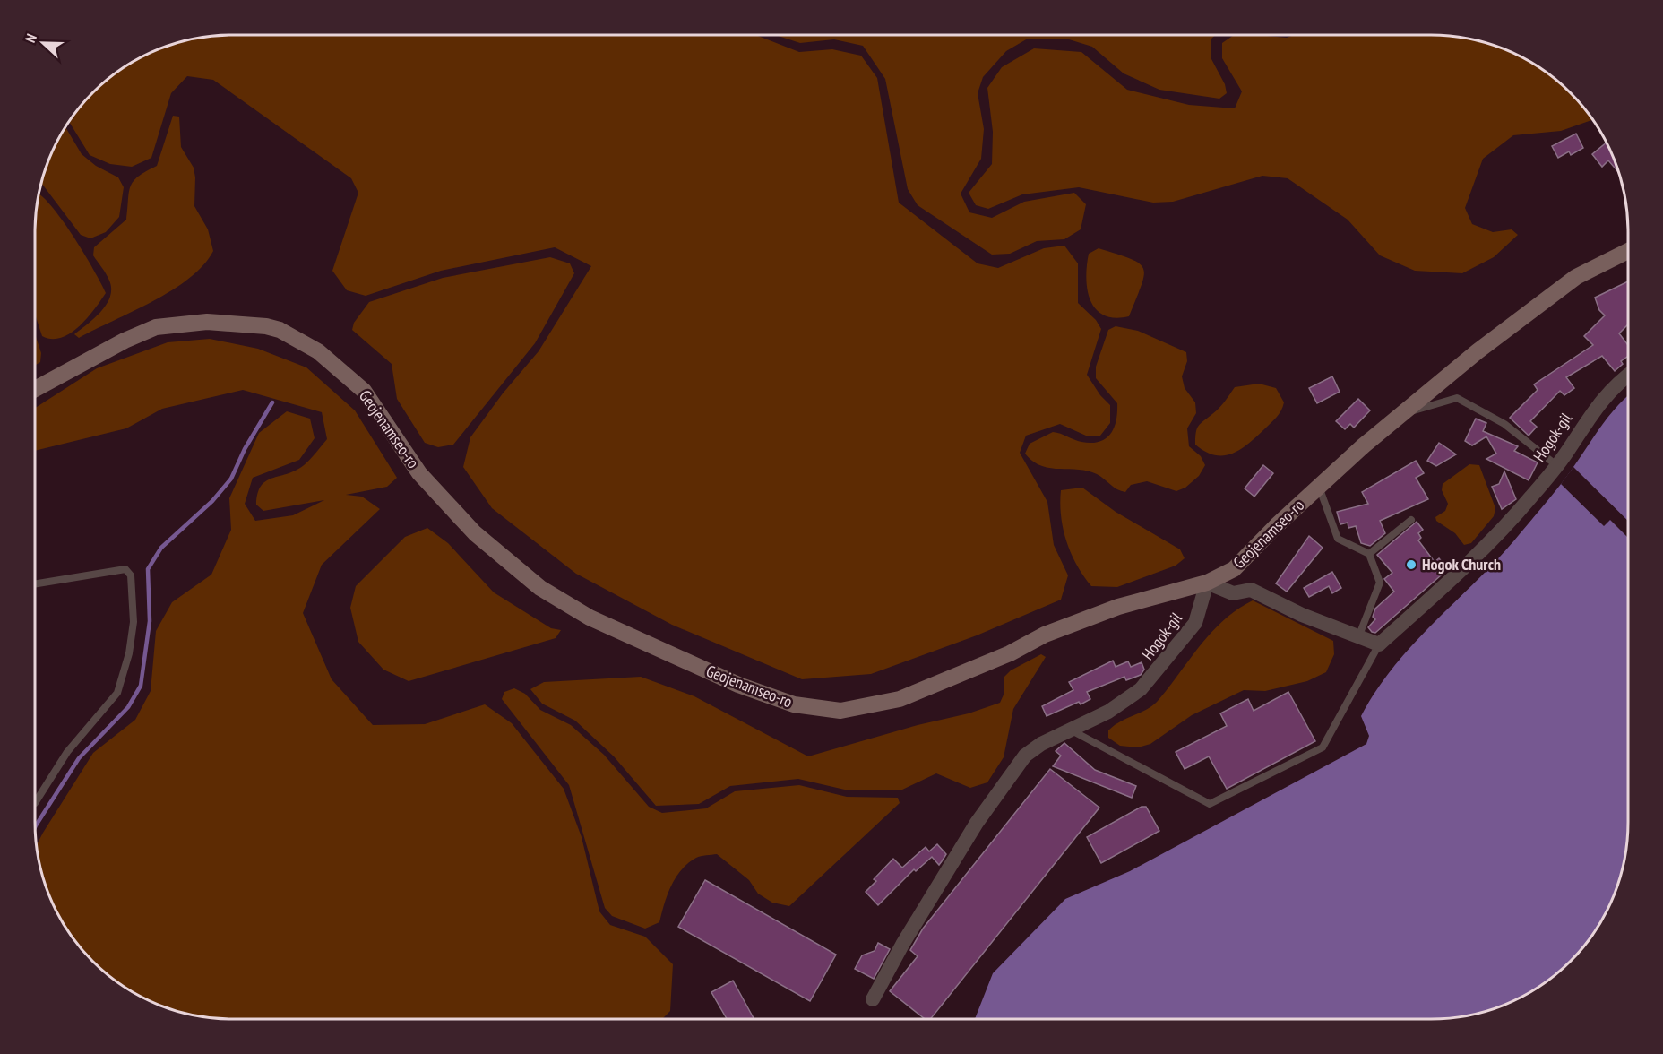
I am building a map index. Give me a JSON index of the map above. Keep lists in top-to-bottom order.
{
  "streets": {
    "main road": ["Geojenamseo-ro"],
    "street": ["Hogok-gil"]
  },
  "crossings": [
    ["Geojenamseo-ro", "Hogok-gil"]
  ],
  "places": ["Hogok Church"],
  "north": "left"
}
